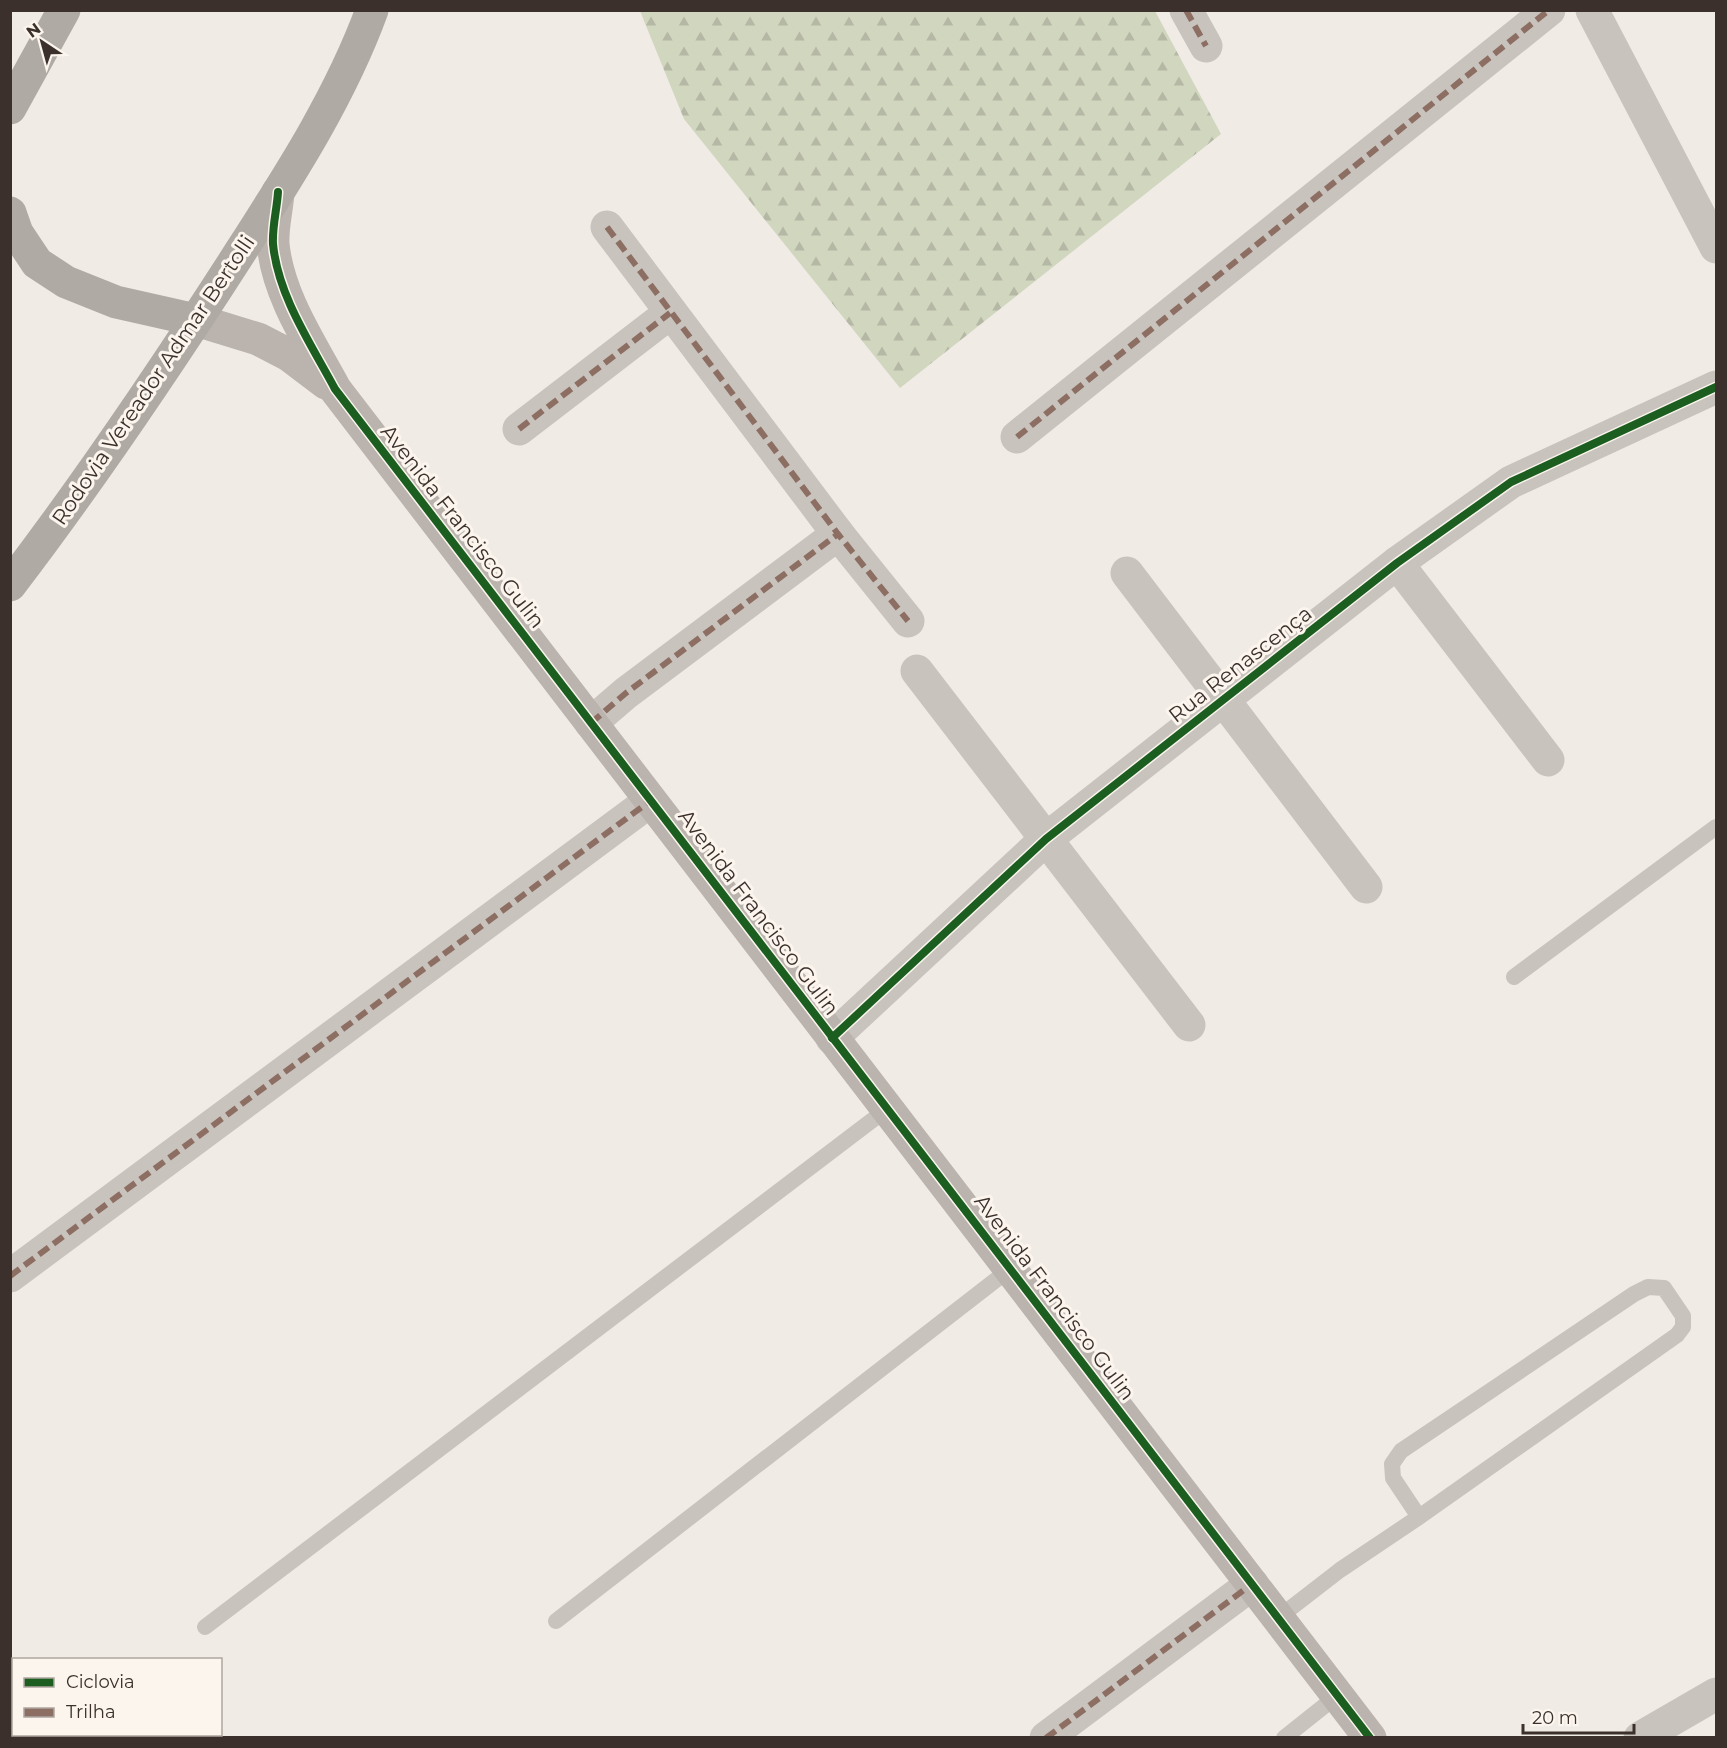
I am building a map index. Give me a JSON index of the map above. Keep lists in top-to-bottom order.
{
  "streets": {
    "highway": ["Rodovia Vereador Admar Bertolli"],
    "street": ["Avenida Francisco Gulin", "Rua Renascença"]
  },
  "crossings": [
    ["Rodovia Vereador Admar Bertolli", "Avenida Francisco Gulin"],
    ["Avenida Francisco Gulin", "Rua Renascença"]
  ],
  "legend": ["Ciclovia", "Trilha"],
  "scale_bar": "20 m",
  "north": "top left"
}
